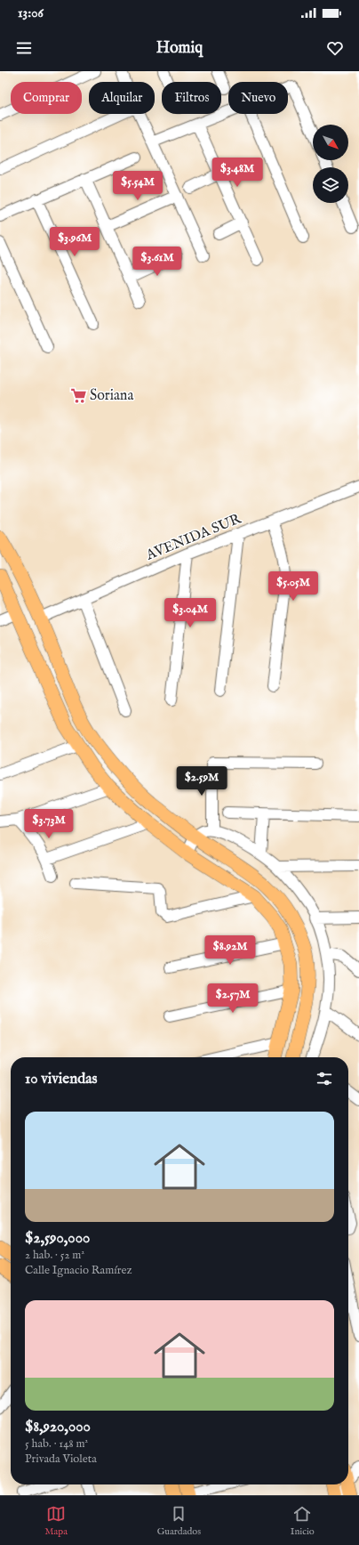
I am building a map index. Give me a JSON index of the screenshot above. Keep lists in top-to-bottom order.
{
  "streets": {
    "street": ["AVENIDA SUR"]
  },
  "places": {
    "supermarket": ["Soriana"]
  },
  "north": "bottom right",
  "page": {
    "status": "13:06",
    "header": "Homiq",
    "chip": [
      "Comprar",
      "Alquilar",
      "Filtros",
      "Nuevo"
    ],
    "price": [
      "$3.48M",
      "$5.54M",
      "$3.96M",
      "$3.61M",
      "$5.05M",
      "$3.04M",
      "$2.59M",
      "$3.73M",
      "$8.92M",
      "$2.57M"
    ],
    "heading": "10 viviendas",
    "list": [
      {
        "name": "$2,590,000",
        "note": "2 hab. · 52 m² · Calle Ignacio Ramírez"
      },
      {
        "name": "$8,920,000",
        "note": "5 hab. · 148 m² · Privada Violeta"
      }
    ],
    "tabs": ["Mapa", "Guardados", "Inicio"]
  }
}
